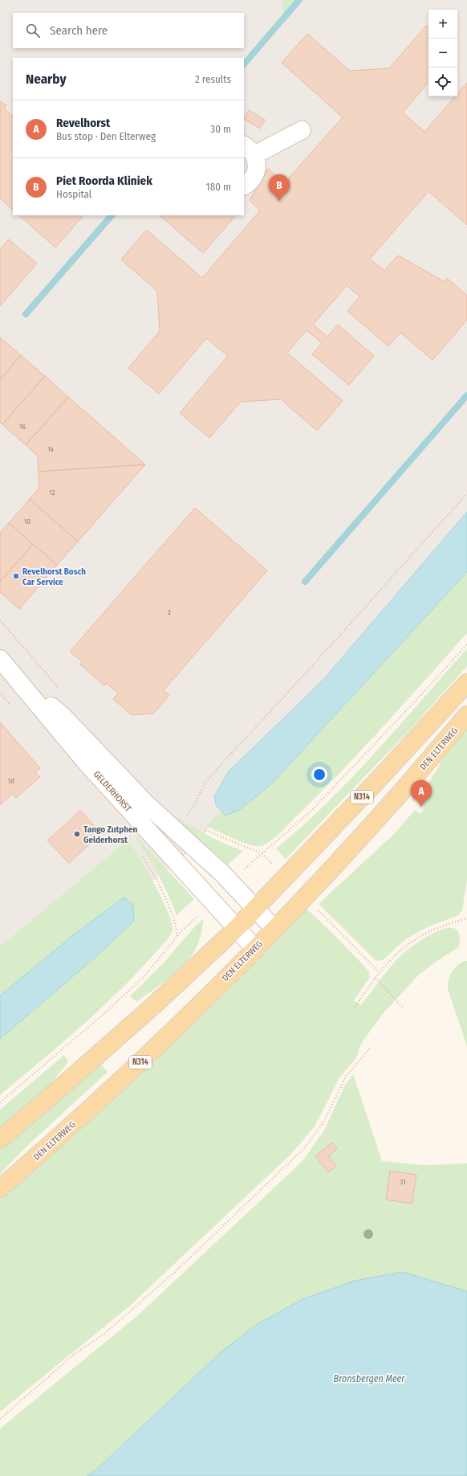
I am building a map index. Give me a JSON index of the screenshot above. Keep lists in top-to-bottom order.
{
  "streets": {
    "main road": ["DEN ELTERWEG", "N314"],
    "street": ["GELDERHORST"]
  },
  "crossings": [
    ["DEN ELTERWEG", "GELDERHORST"],
    ["GELDERHORST", "N314"]
  ],
  "water": ["Bronsbergen Meer"],
  "places": ["Revelhorst Bosch Car Service", "Tango Zutphen Gelderhorst"],
  "house_numbers": [
    "16",
    "14",
    "12",
    "10",
    "2",
    "1d",
    "31"
  ],
  "page": {
    "map_buttons": ["+", "−"],
    "search": "Search here",
    "heading": ["Nearby", "2 results"],
    "list": [
      {
        "mark": "A",
        "name": "Revelhorst",
        "note": "Bus stop · Den Elterweg",
        "value": "30 m"
      },
      {
        "mark": "B",
        "name": "Piet Roorda Kliniek",
        "note": "Hospital",
        "value": "180 m"
      }
    ],
    "pins": ["B", "A"]
  }
}
